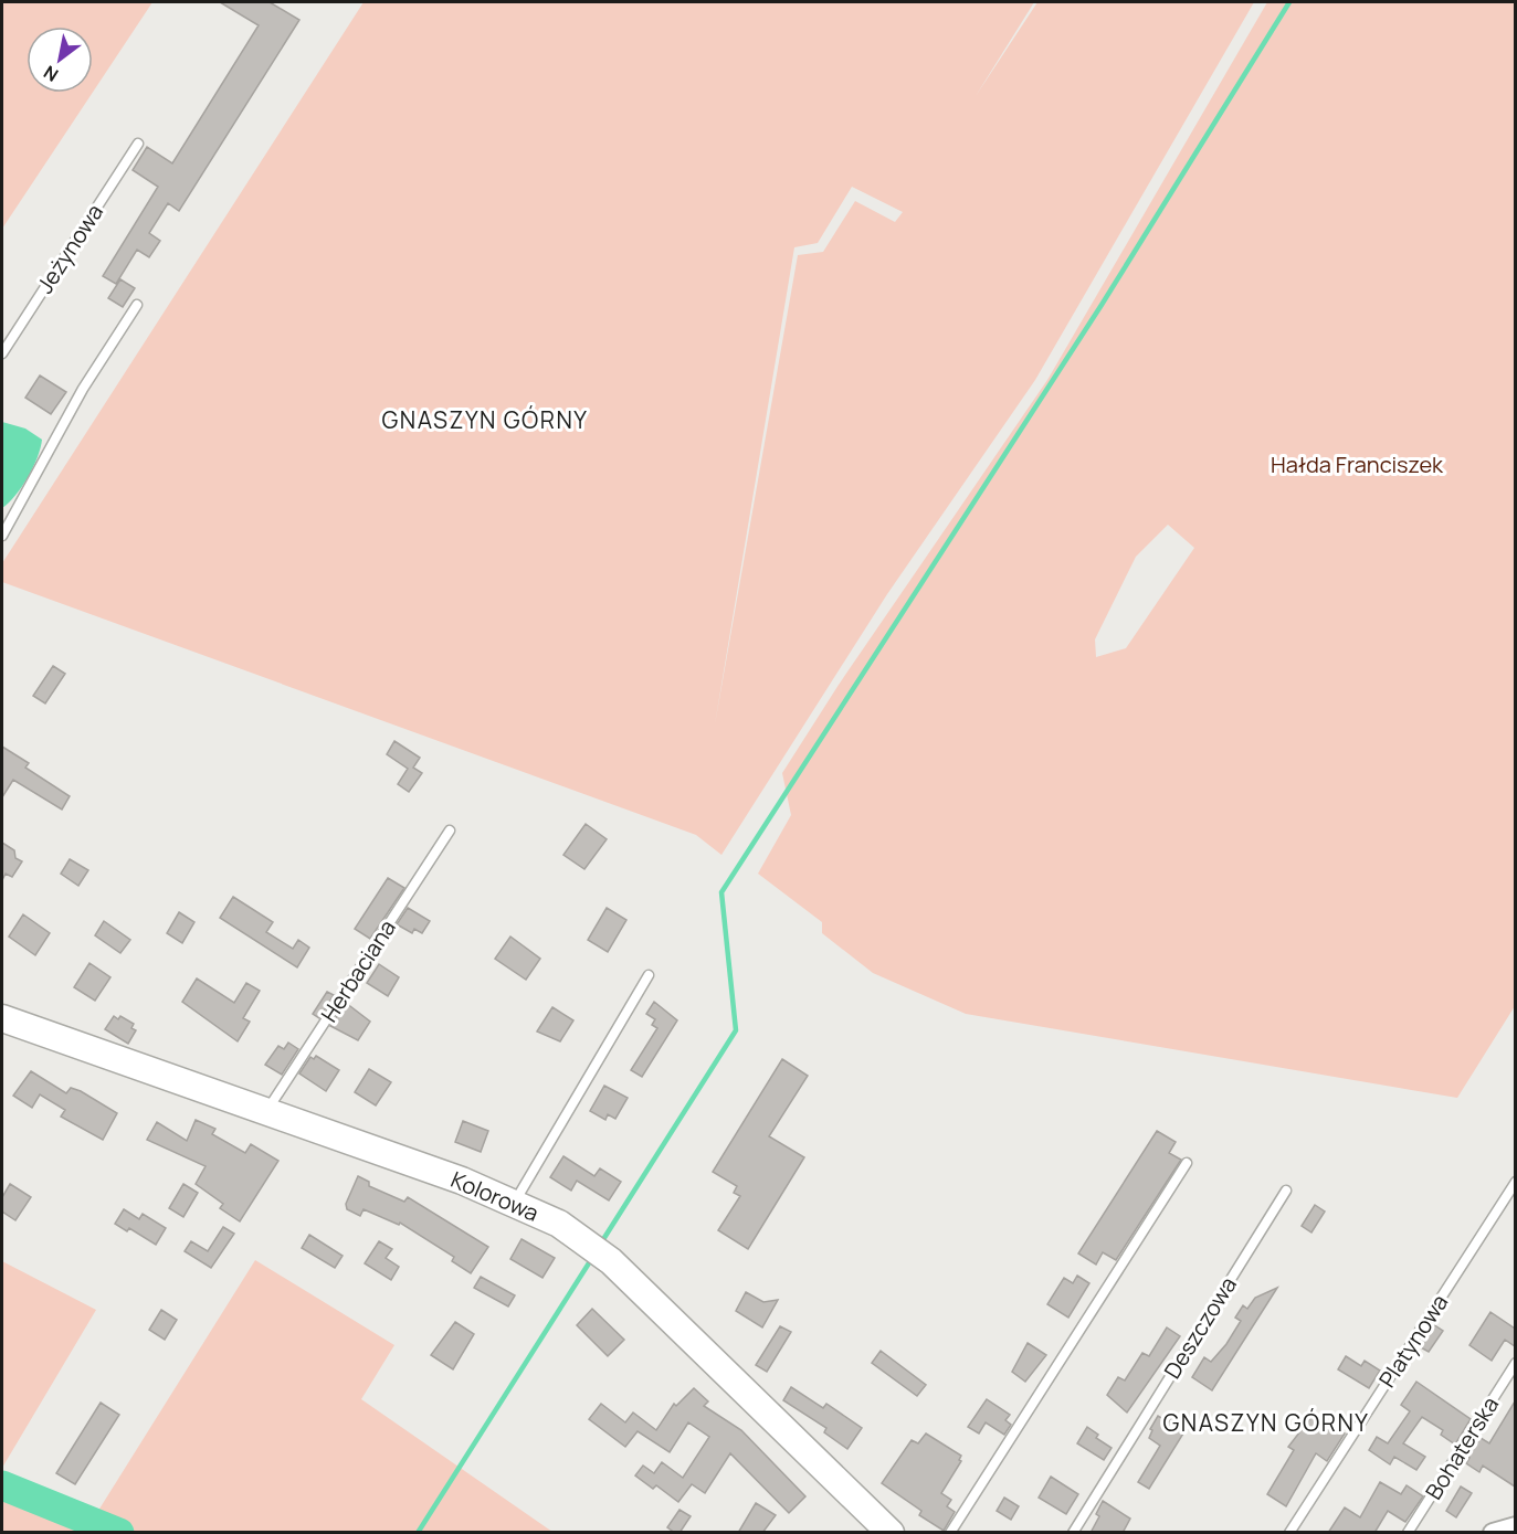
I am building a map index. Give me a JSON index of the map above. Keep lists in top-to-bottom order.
{
  "streets": {
    "street": ["Kolorowa"],
    "lane": [
      "Jeżynowa",
      "Herbaciana",
      "Deszczowa",
      "Platynowa",
      "Bohaterska"
    ]
  },
  "crossings": [
    ["Herbaciana", "Kolorowa"]
  ],
  "districts": ["GNASZYN GÓRNY", "GNASZYN GÓRNY"],
  "parks": ["Hałda Franciszek"],
  "north": "bottom left"
}
